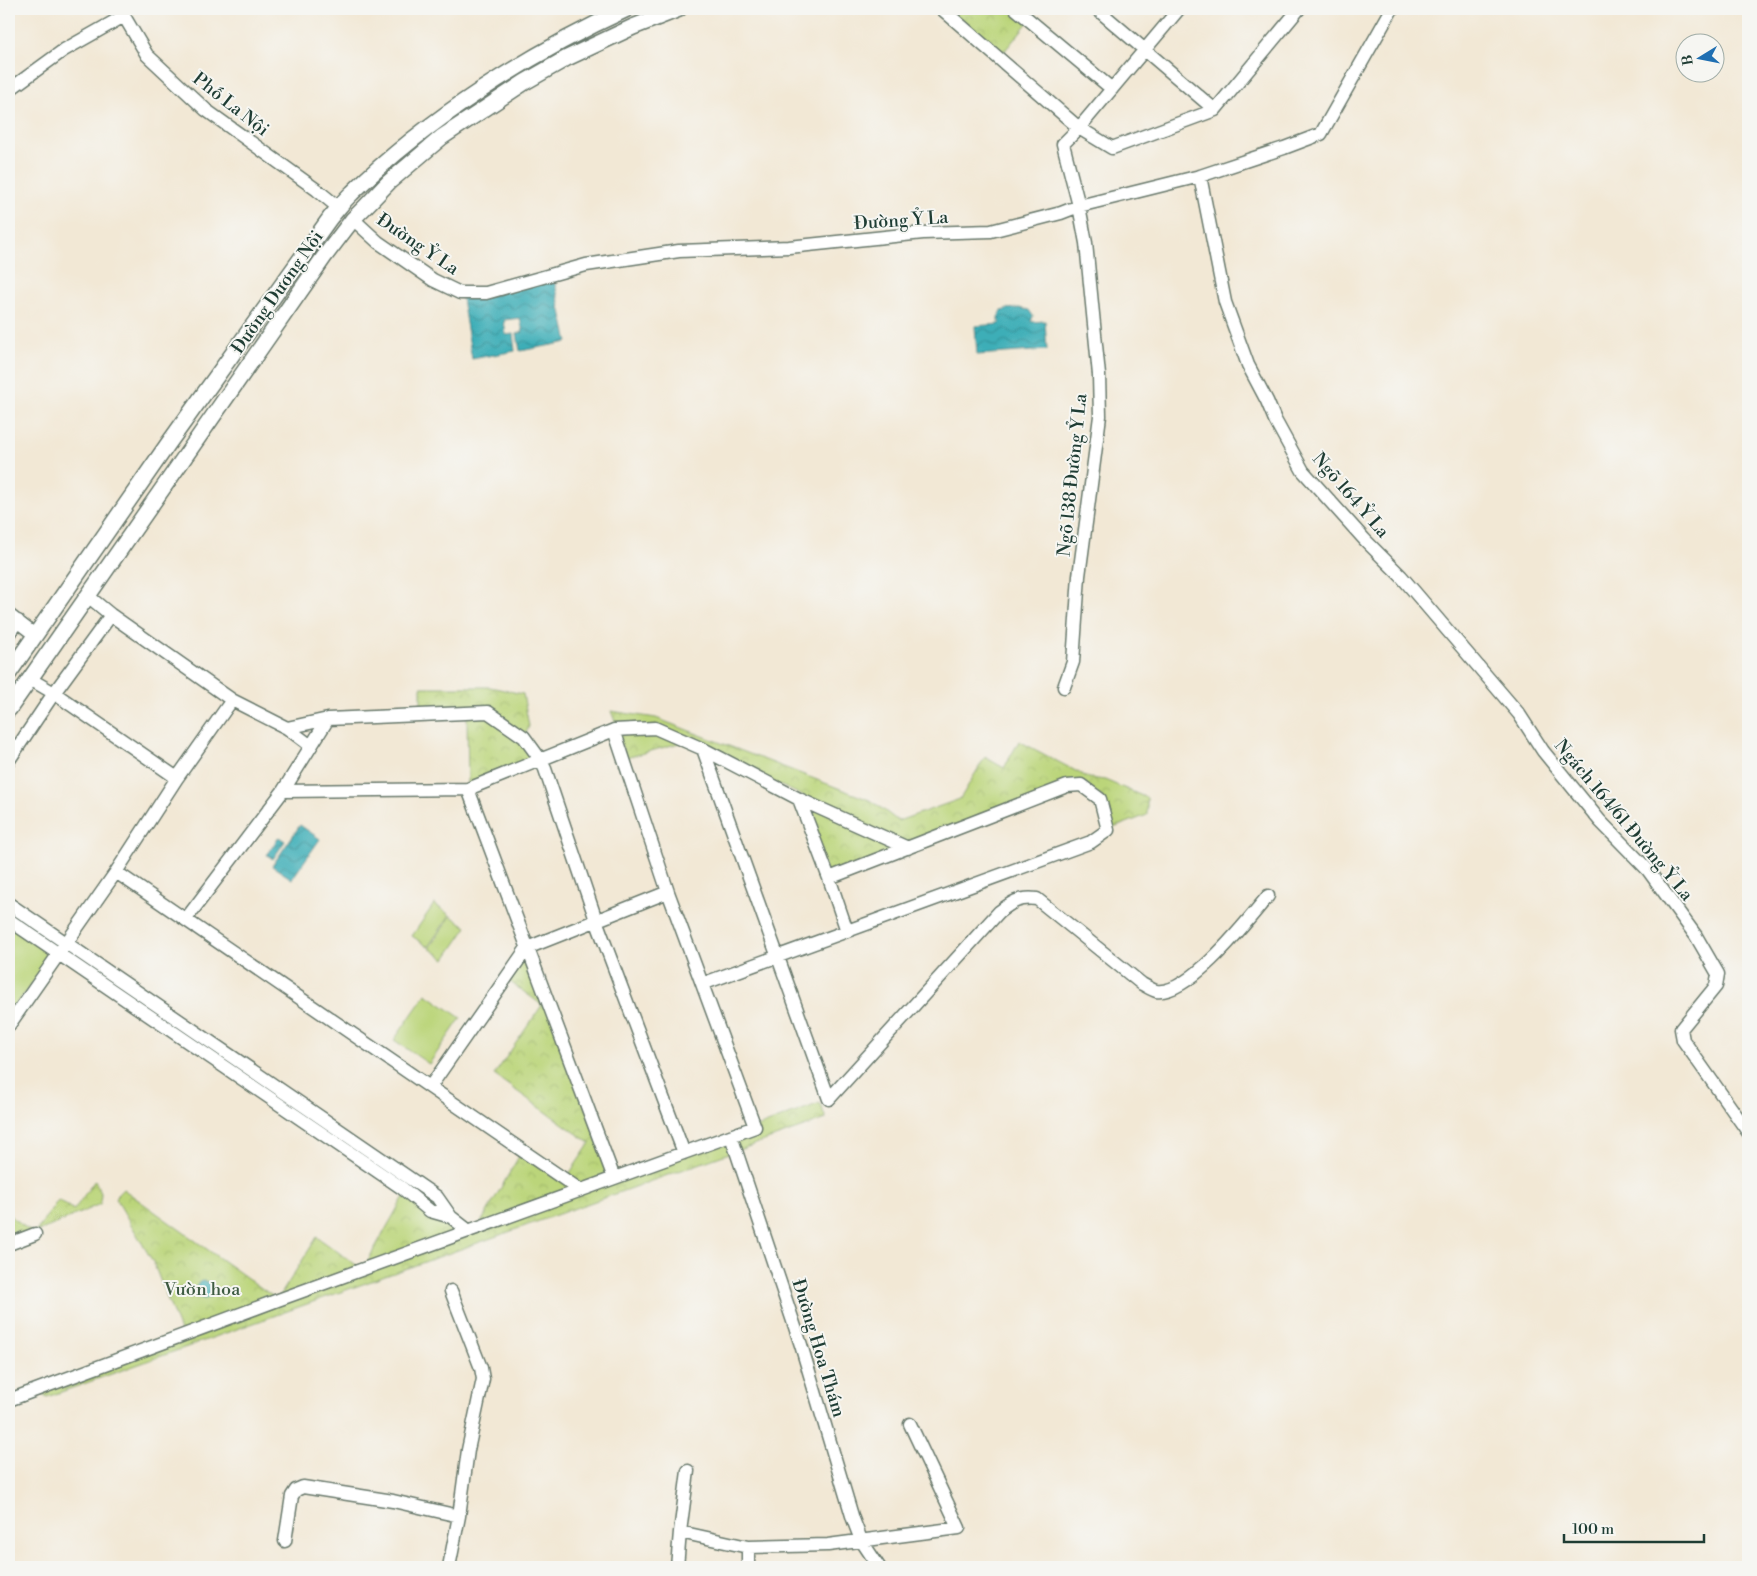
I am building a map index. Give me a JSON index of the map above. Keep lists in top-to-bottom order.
{
  "streets": {
    "main road": ["Đường Dương Nội"],
    "street": [
      "Phố La Nội",
      "Đường Ỷ La",
      "Ngõ 138 Đường Ỷ La",
      "Ngõ 164 Ỷ La",
      "Ngách 164/61 Đường Ỷ La",
      "Đường Hoa Thám"
    ]
  },
  "crossings": [
    ["Phố La Nội", "Đường Dương Nội"],
    ["Đường Ỷ La", "Đường Dương Nội"],
    ["Đường Ỷ La", "Ngõ 138 Đường Ỷ La"],
    ["Đường Ỷ La", "Ngõ 164 Ỷ La"],
    ["Ngõ 164 Ỷ La", "Ngách 164/61 Đường Ỷ La"]
  ],
  "parks": ["Vườn hoa"],
  "scale_bar": "100 m",
  "north": "left"
}
